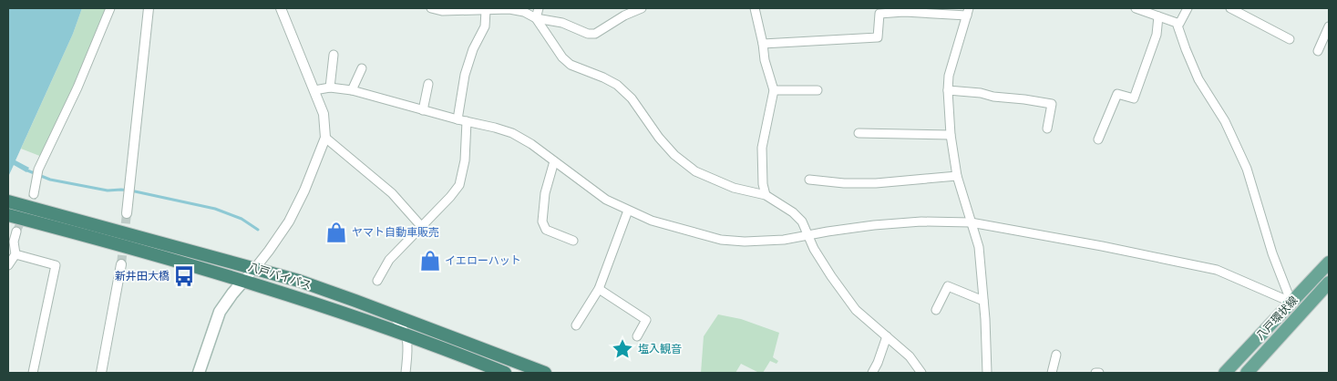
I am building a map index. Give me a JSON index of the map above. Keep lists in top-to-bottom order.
{
  "streets": {
    "highway": ["八戸バイパス"],
    "main road": ["八戸環状線"]
  },
  "places": {
    "shop": ["ヤマト自動車販売", "イエローハット"],
    "bus stop": ["新井田大橋"],
    "place": ["塩入観音"]
  }
}
